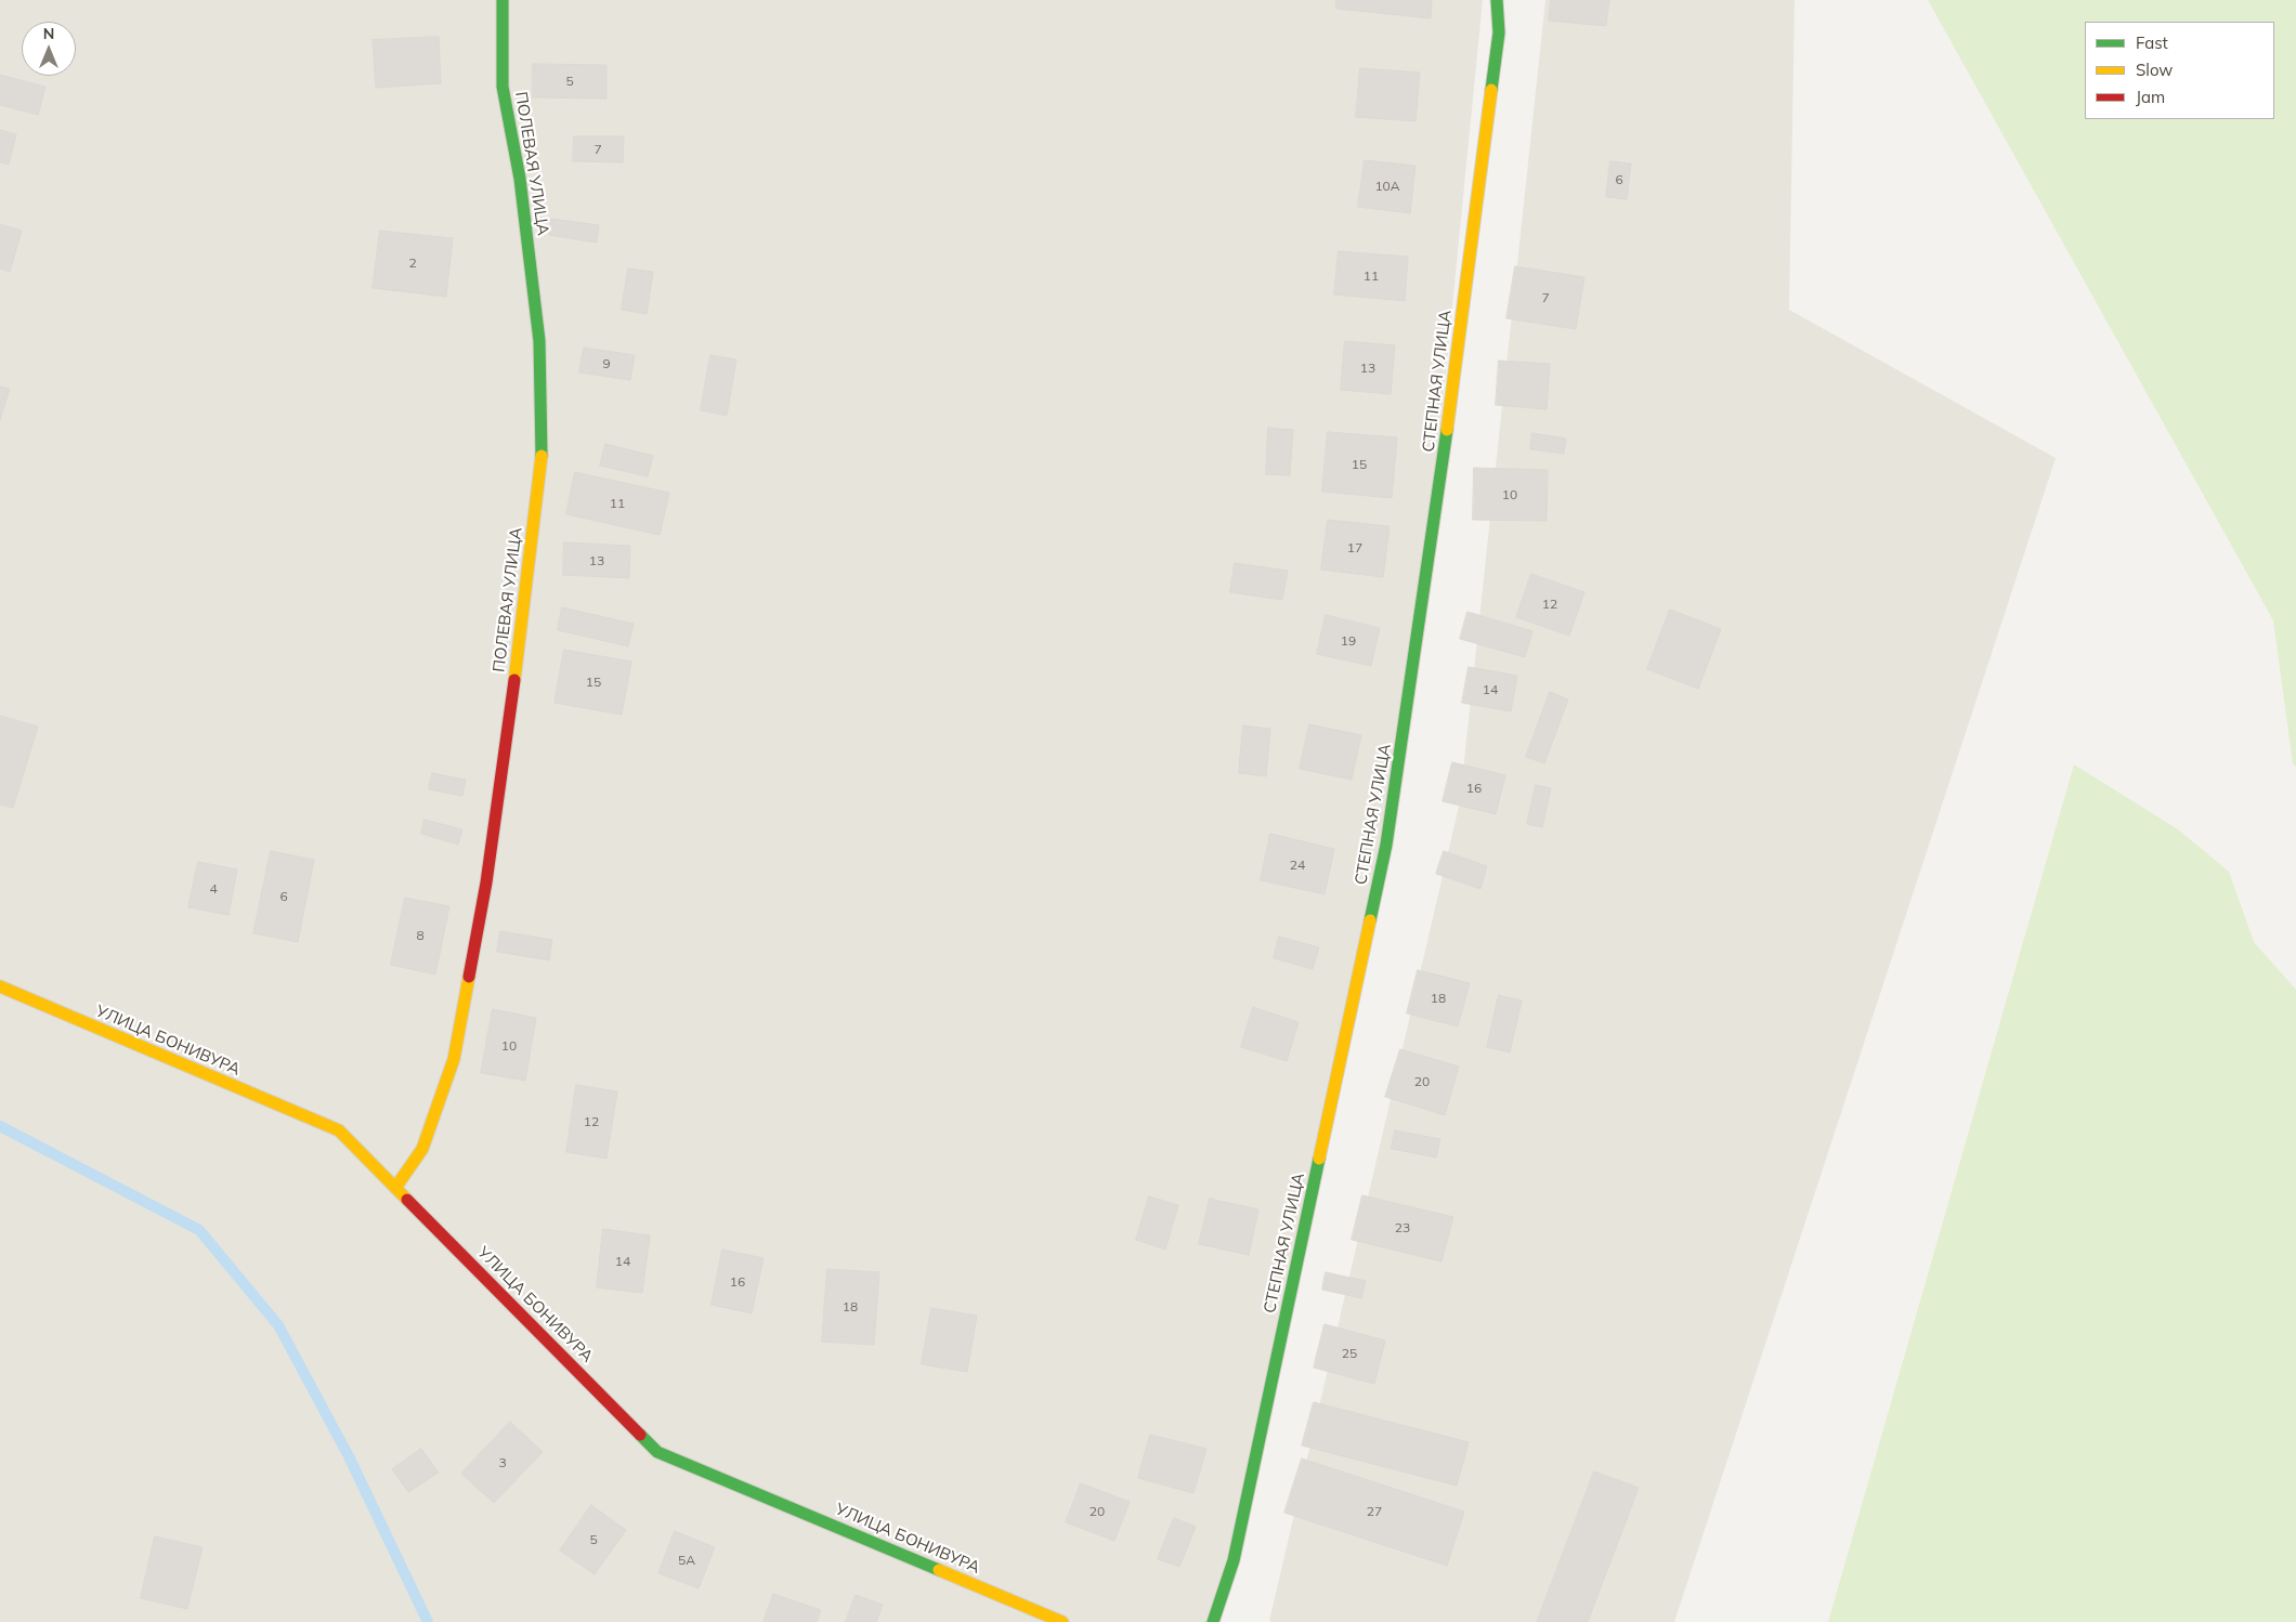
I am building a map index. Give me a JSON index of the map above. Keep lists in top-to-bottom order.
{
  "streets": {
    "street": ["ПОЛЕВАЯ УЛИЦА", "СТЕПНАЯ УЛИЦА", "УЛИЦА БОНИВУРА"]
  },
  "crossings": [
    ["ПОЛЕВАЯ УЛИЦА", "УЛИЦА БОНИВУРА"]
  ],
  "house_numbers": [
    "5",
    "7",
    "6",
    "10А",
    "2",
    "11",
    "7",
    "9",
    "13",
    "15",
    "10",
    "11",
    "17",
    "13",
    "12",
    "19",
    "15",
    "14",
    "16",
    "24",
    "4",
    "6",
    "8",
    "18",
    "10",
    "20",
    "12",
    "23",
    "14",
    "16",
    "18",
    "25",
    "3",
    "20",
    "27",
    "5",
    "5А"
  ],
  "legend": ["Fast", "Slow", "Jam"],
  "north": "top"
}
